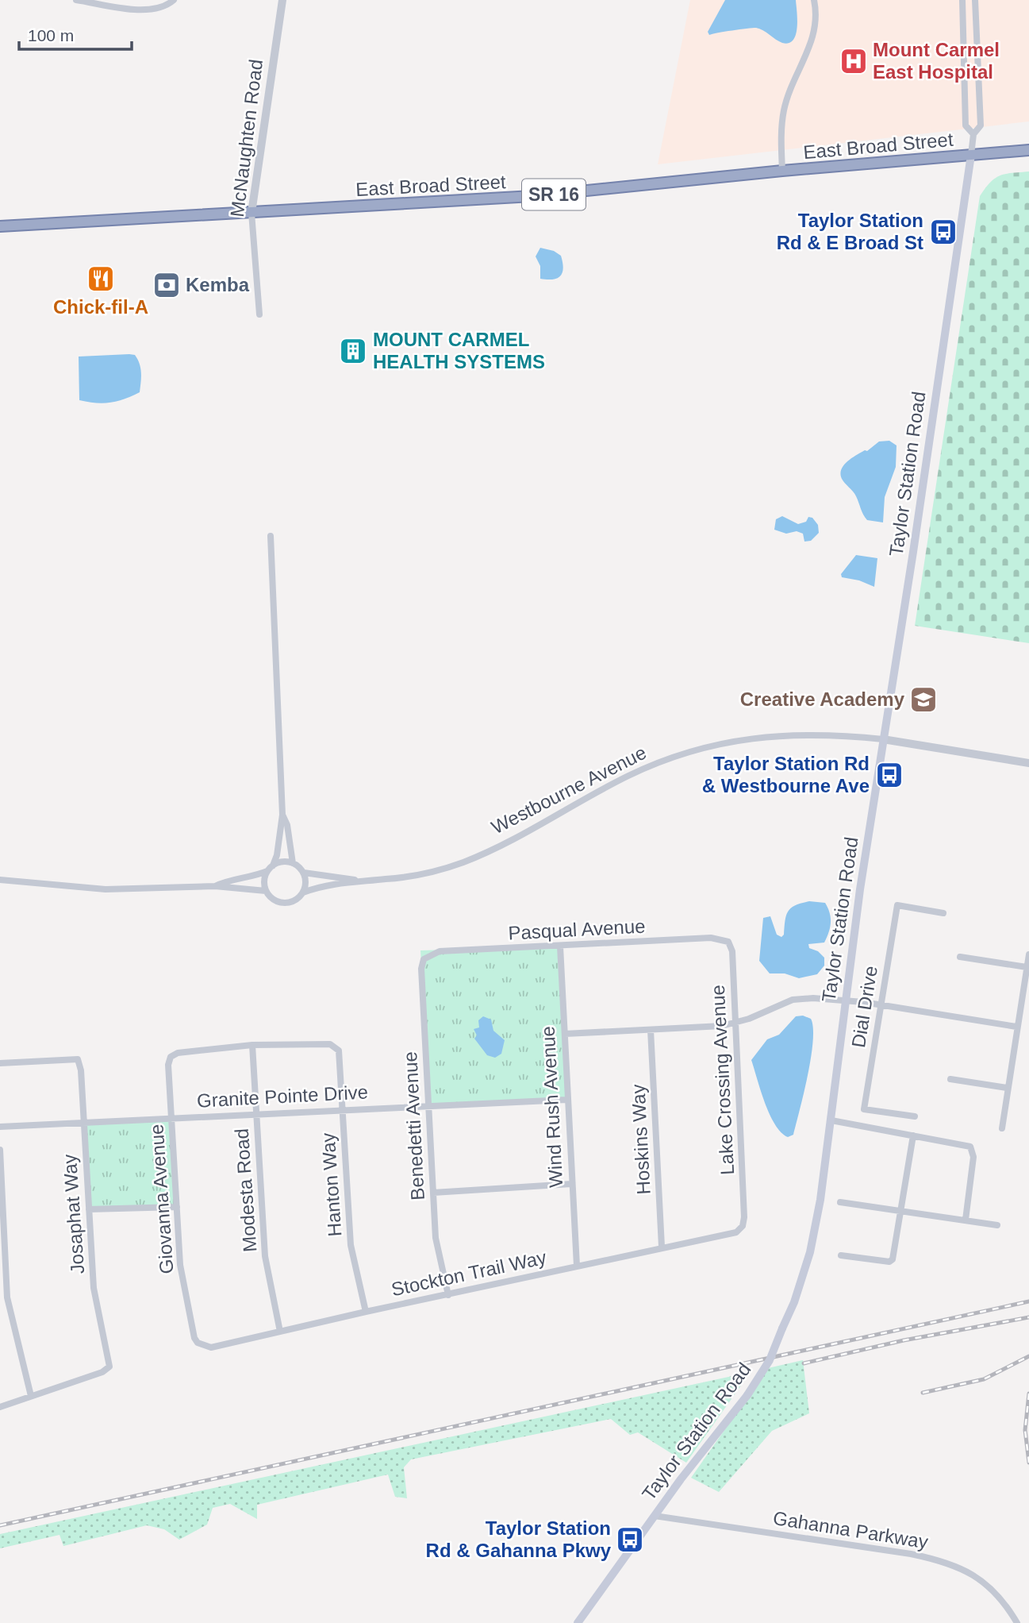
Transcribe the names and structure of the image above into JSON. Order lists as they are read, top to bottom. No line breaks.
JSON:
{"streets":{"highway":["East Broad Street","SR 16"],"main road":["Taylor Station Road"],"street":["McNaughten Road","Westbourne Avenue","Pasqual Avenue","Dial Drive","Lake Crossing Avenue","Granite Pointe Drive","Wind Rush Avenue","Benedetti Avenue","Hoskins Way","Hanton Way","Modesta Road","Giovanna Avenue","Josaphat Way","Stockton Trail Way","Gahanna Parkway"]},"crossings":[["McNaughten Road","East Broad Street"],["East Broad Street","Taylor Station Road"],["Taylor Station Road","Westbourne Avenue"],["Taylor Station Road","Gahanna Parkway"],["Pasqual Avenue","Lake Crossing Avenue"],["Pasqual Avenue","Wind Rush Avenue"],["Pasqual Avenue","Benedetti Avenue"],["Lake Crossing Avenue","Stockton Trail Way"],["Granite Pointe Drive","Wind Rush Avenue"],["Granite Pointe Drive","Benedetti Avenue"],["Granite Pointe Drive","Hanton Way"],["Granite Pointe Drive","Modesta Road"],["Granite Pointe Drive","Giovanna Avenue"],["Granite Pointe Drive","Josaphat Way"],["Wind Rush Avenue","Stockton Trail Way"],["Benedetti Avenue","Stockton Trail Way"],["Hoskins Way","Stockton Trail Way"],["Hanton Way","Modesta Road"],["Hanton Way","Giovanna Avenue"],["Hanton Way","Stockton Trail Way"],["Modesta Road","Giovanna Avenue"],["Modesta Road","Stockton Trail Way"],["Giovanna Avenue","Stockton Trail Way"]],"places":{"hospital":["Mount Carmel East Hospital"],"bus stop":["Taylor Station Rd & E Broad St","Taylor Station Rd & Westbourne Ave","Taylor Station Rd & Gahanna Pkwy"],"restaurant":["Chick-fil-A"],"bank":["Kemba"],"building":["MOUNT CARMEL HEALTH SYSTEMS"],"school or university":["Creative Academy"]},"scale_bar":"100 m"}
